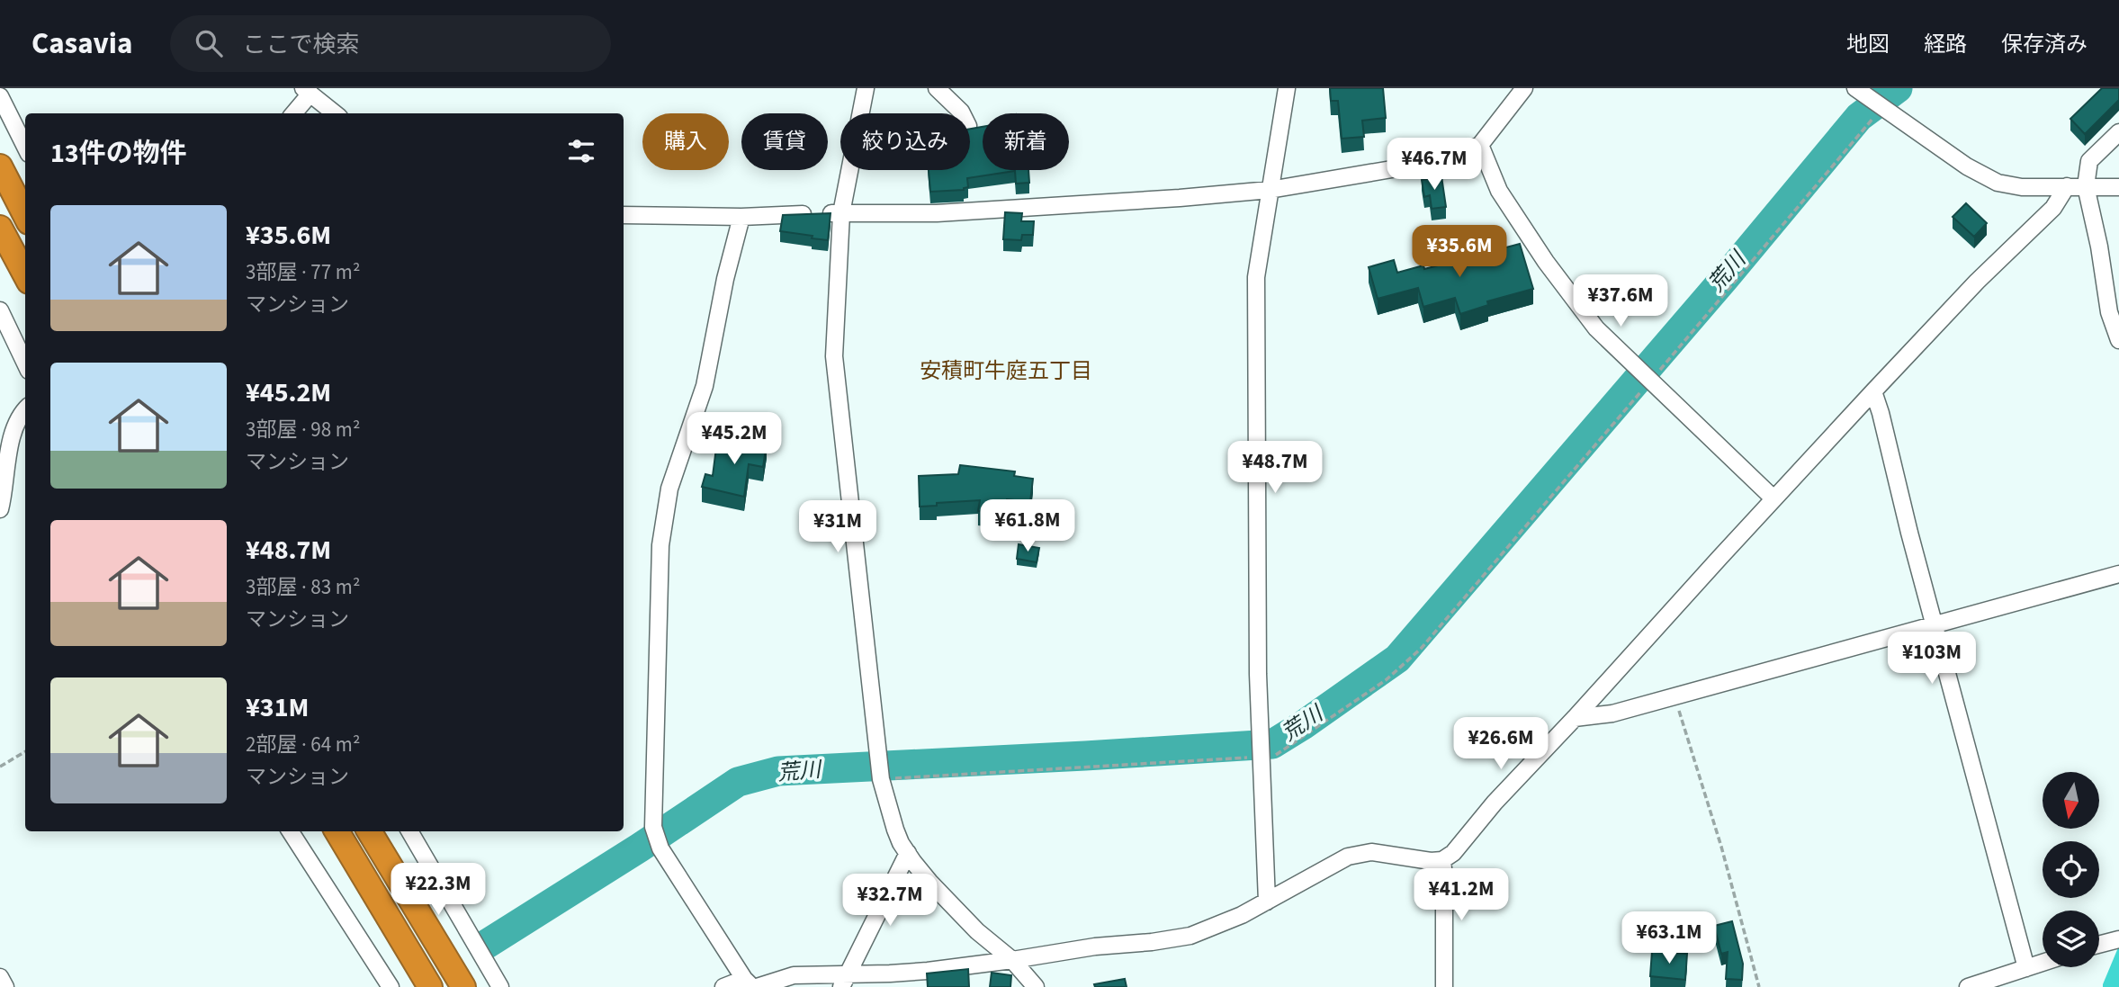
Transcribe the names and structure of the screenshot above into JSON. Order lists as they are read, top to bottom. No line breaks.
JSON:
{"districts":["安積町牛庭五丁目"],"water":["荒川"],"north":"bottom","page":{"header":"Casavia","search":"ここで検索","nav":["地図","経路","保存済み"],"chip":["購入","賃貸","絞り込み","新着"],"heading":"13件の物件","price":["¥46.7M","¥35.6M","¥37.6M","¥45.2M","¥48.7M","¥61.8M","¥31M","¥103M","¥26.6M","¥22.3M","¥41.2M","¥32.7M","¥63.1M"],"list":[{"name":"¥35.6M","note":"3部屋 · 77 m² · マンション"},{"name":"¥45.2M","note":"3部屋 · 98 m² · マンション"},{"name":"¥48.7M","note":"3部屋 · 83 m² · マンション"},{"name":"¥31M","note":"2部屋 · 64 m² · マンション"}]}}
